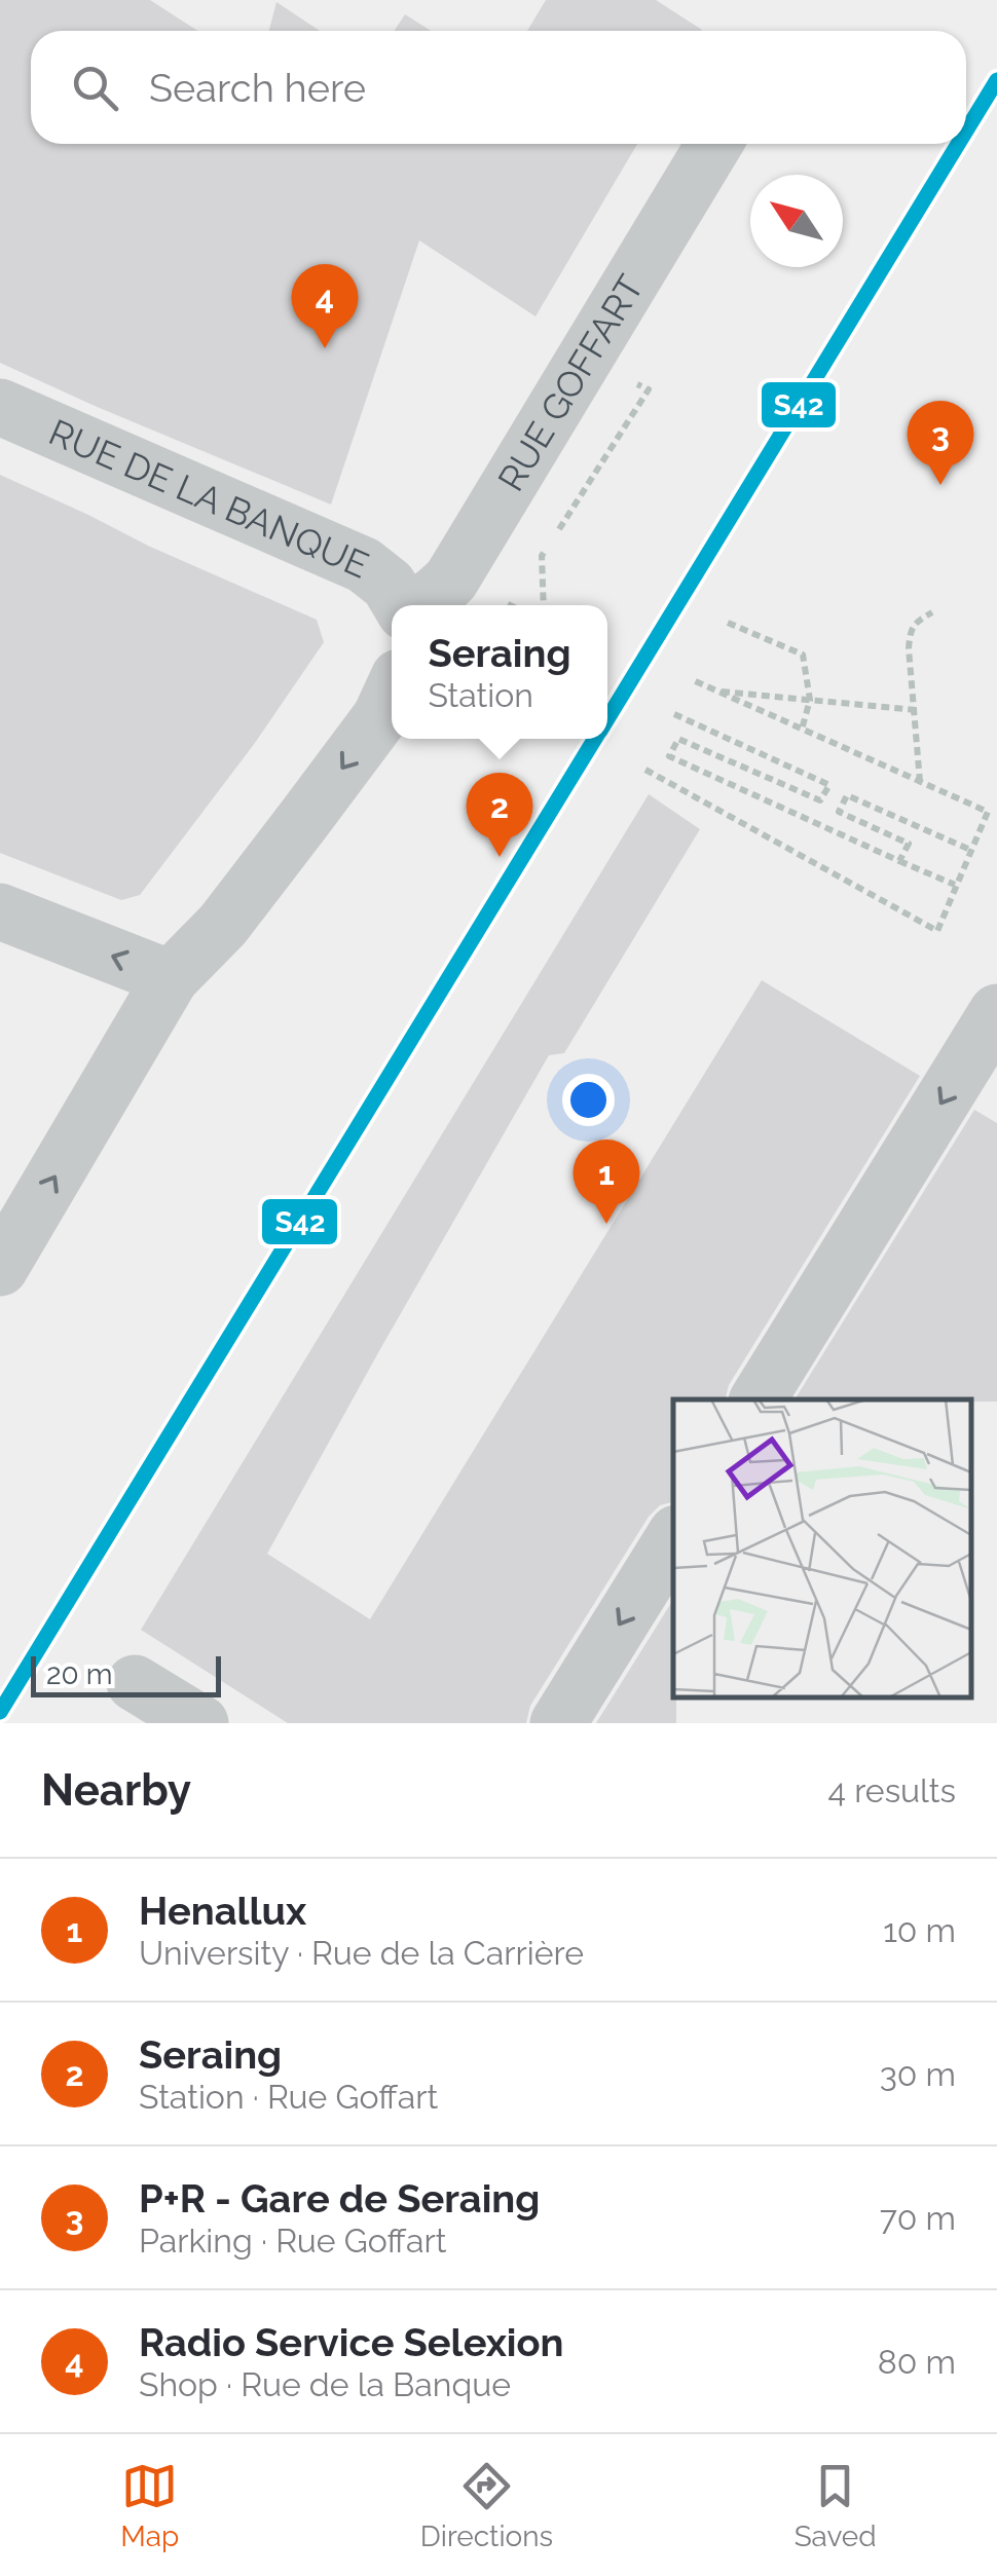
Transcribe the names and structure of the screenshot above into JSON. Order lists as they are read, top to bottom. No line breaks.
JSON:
{"streets":{"street":["RUE GOFFART","RUE DE LA BANQUE"]},"lines":["transit line S42"],"scale_bar":"20 m","north":"top left","page":{"search":"Search here","pins":["4","3","2","1"],"popup":["Seraing","Station"],"scale":"20 m","heading":["Nearby","4 results"],"list":[{"mark":"1","name":"Henallux","note":"University · Rue de la Carrière","value":"10 m"},{"mark":"2","name":"Seraing","note":"Station · Rue Goffart","value":"30 m"},{"mark":"3","name":"P+R - Gare de Seraing","note":"Parking · Rue Goffart","value":"70 m"},{"mark":"4","name":"Radio Service Selexion","note":"Shop · Rue de la Banque","value":"80 m"}],"nav":["Map","Directions","Saved"]}}
